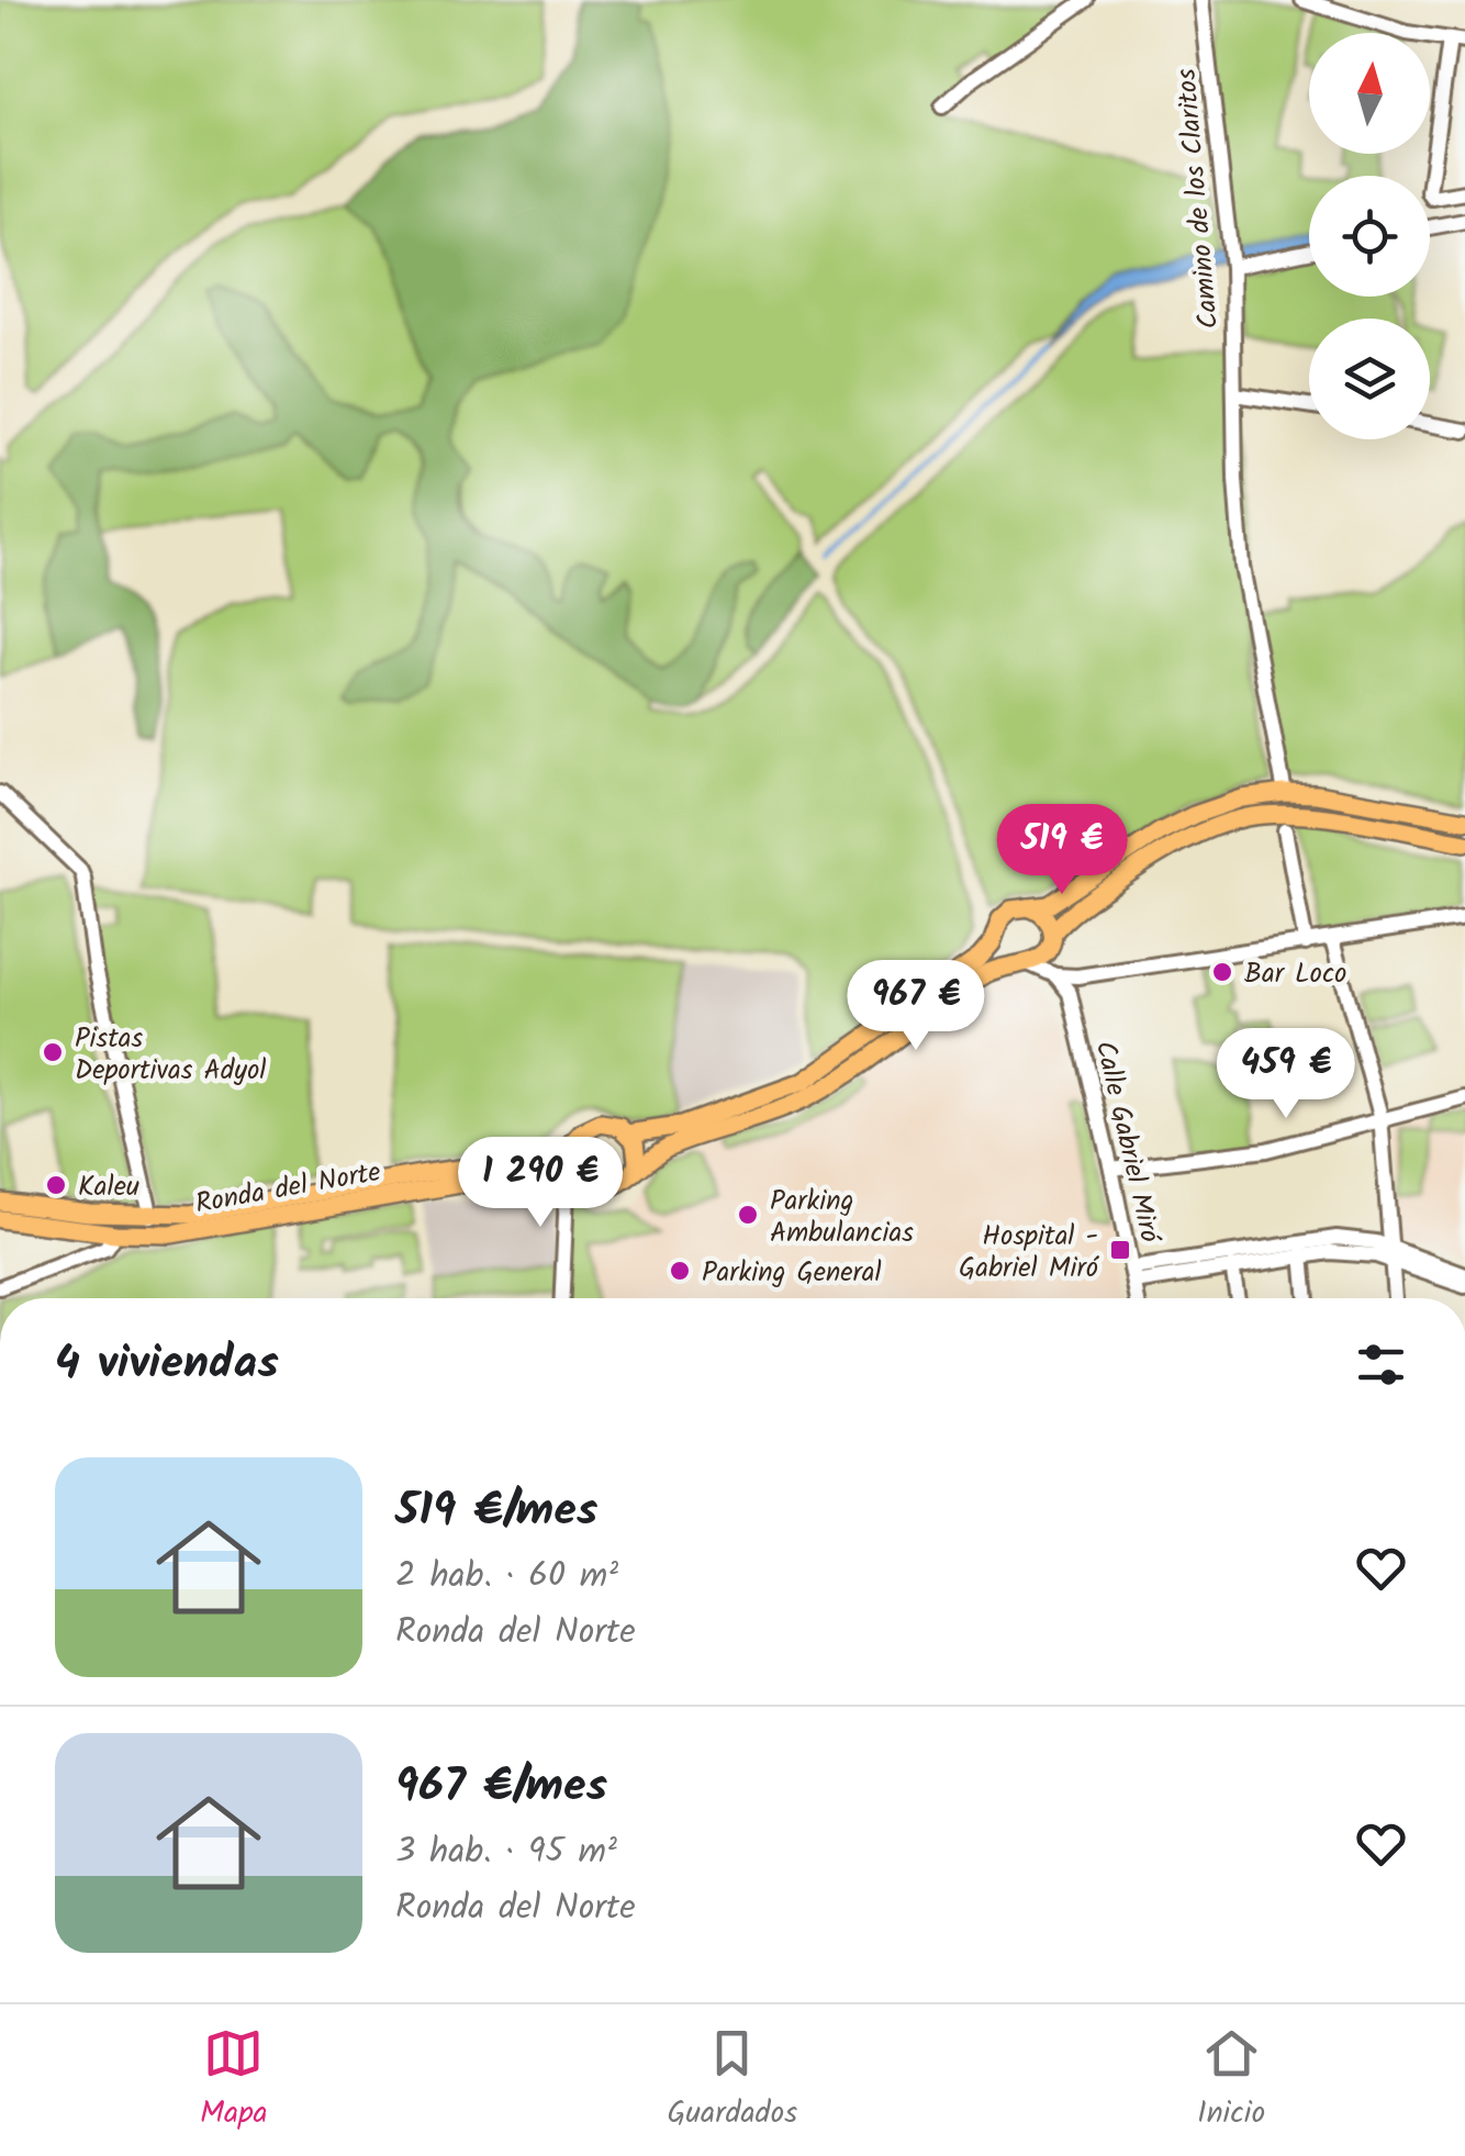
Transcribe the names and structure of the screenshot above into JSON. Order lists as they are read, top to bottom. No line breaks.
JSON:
{"streets":{"main road":["Ronda del Norte"],"street":["Camino de los Claritos","Calle Gabriel Miró"]},"places":{"other":["Bar Loco","Pistas Deportivas Adyol","Kaleu","Parking Ambulancias","Parking General"],"transit":["Hospital - Gabriel Miró"]},"north":"top","page":{"price":["519 €","967 €","459 €","1 290 €"],"heading":"4 viviendas","list":[{"name":"519 €/mes","note":"2 hab. · 60 m² · Ronda del Norte"},{"name":"967 €/mes","note":"3 hab. · 95 m² · Ronda del Norte"}],"tabs":["Mapa","Guardados","Inicio"]}}
